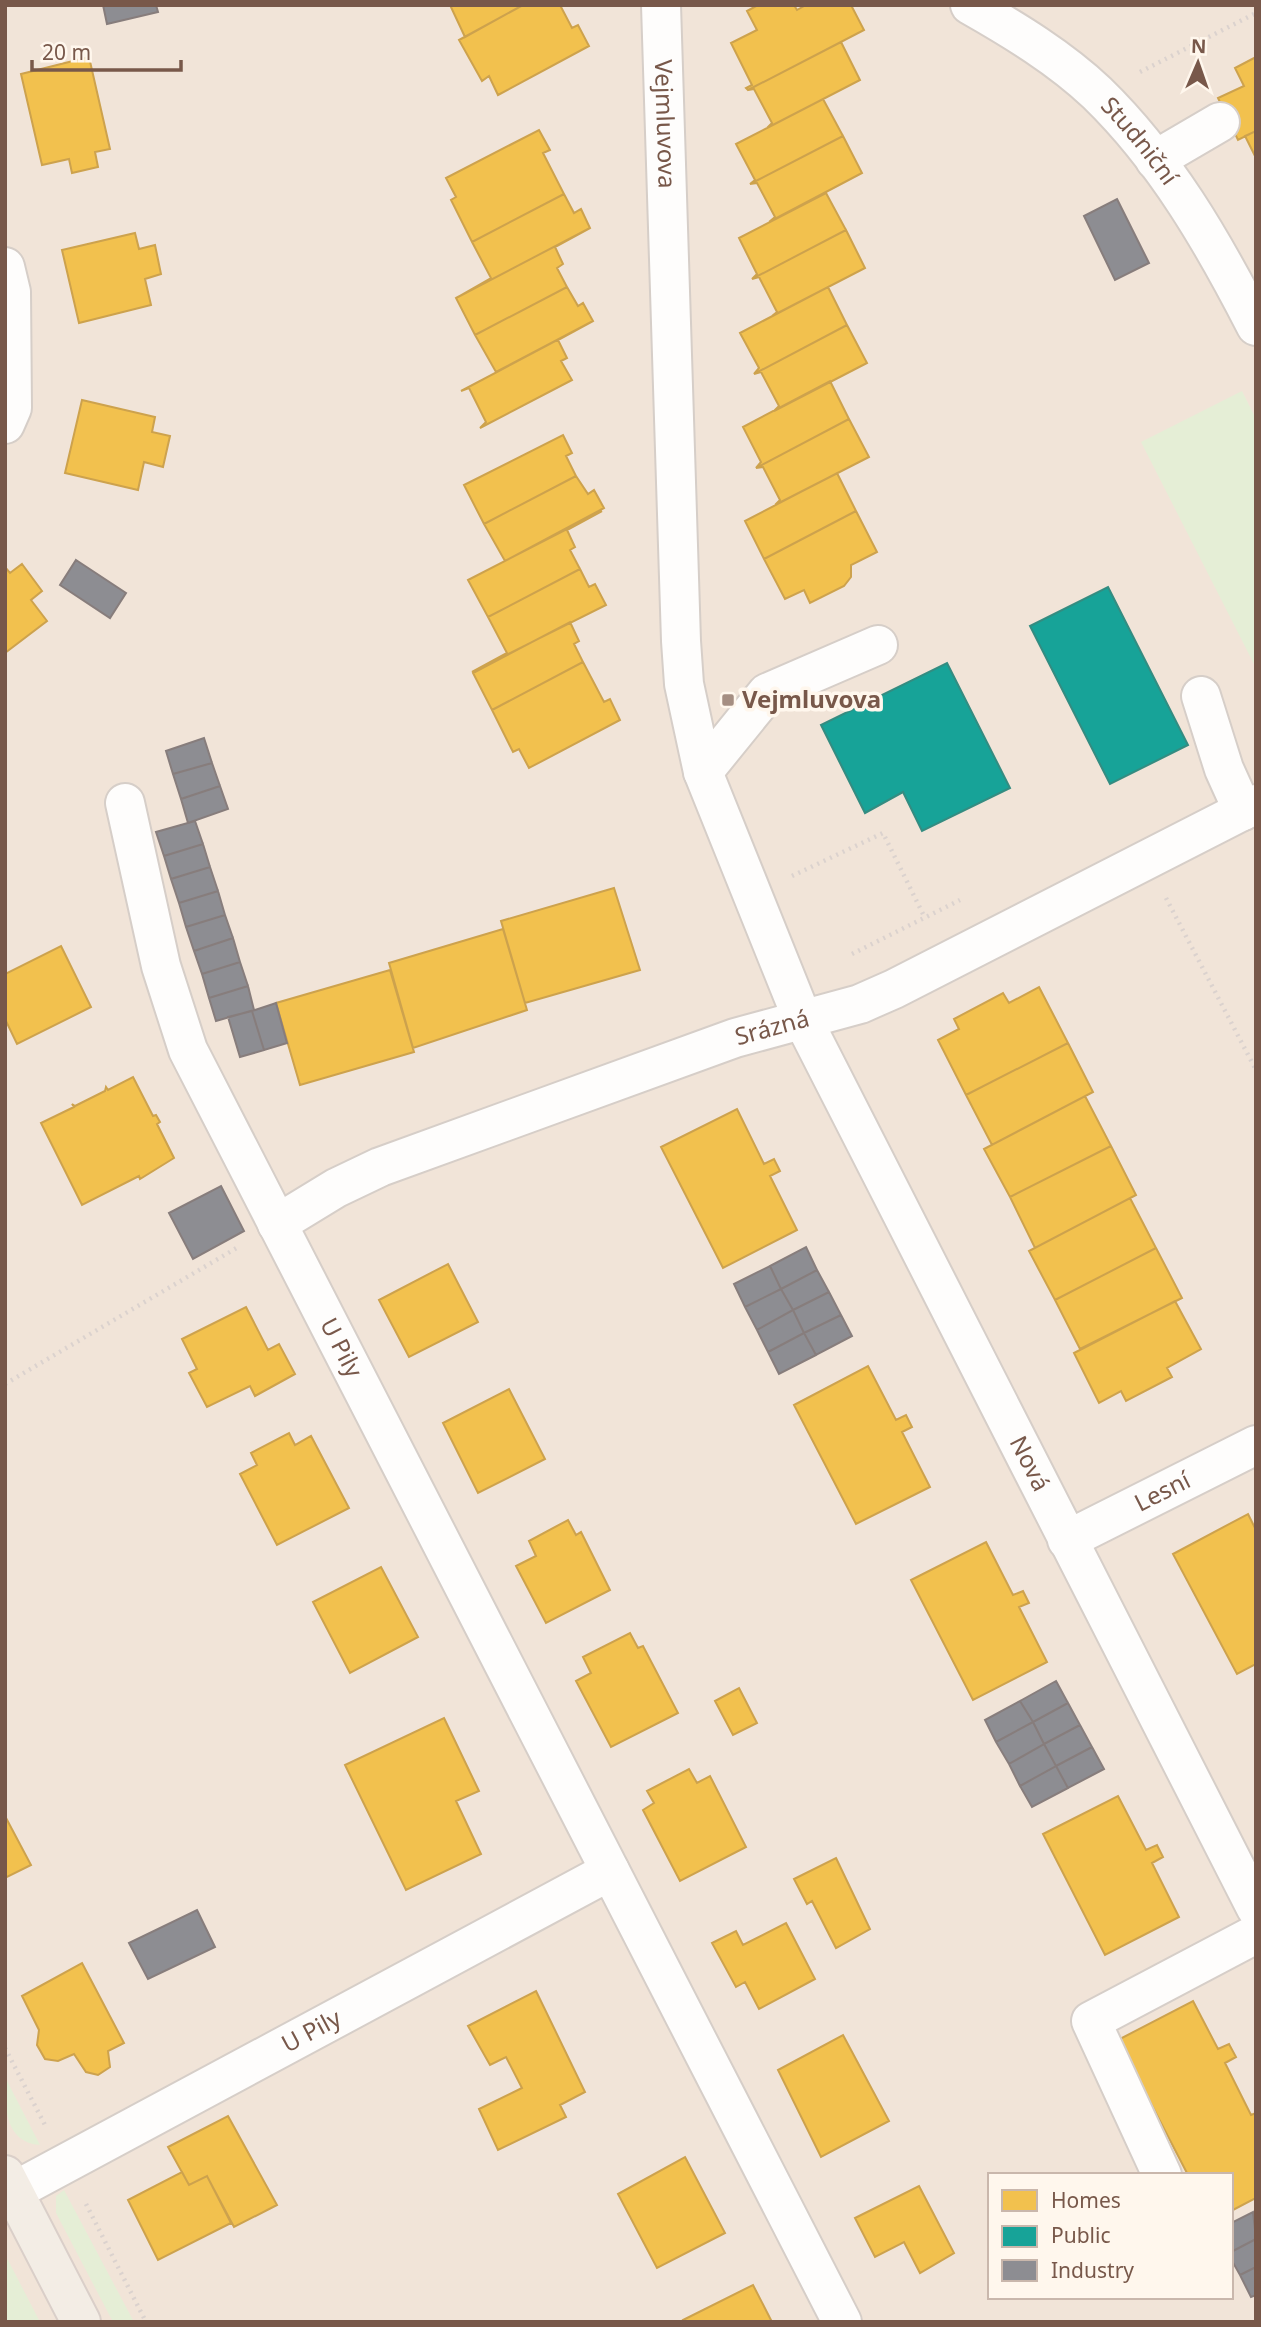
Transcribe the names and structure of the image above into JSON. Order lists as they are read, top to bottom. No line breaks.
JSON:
{"streets":{"street":["Vejmluvova","Studniční","Srázná","U Pily","Nová","Lesní"]},"crossings":[["Vejmluvova","Srázná"],["Vejmluvova","Nová"],["Srázná","U Pily"],["Srázná","Nová"],["Nová","Lesní"]],"places":{"transit":["Vejmluvova"]},"legend":["Homes","Public","Industry"],"scale_bar":"20 m","north":"top"}
